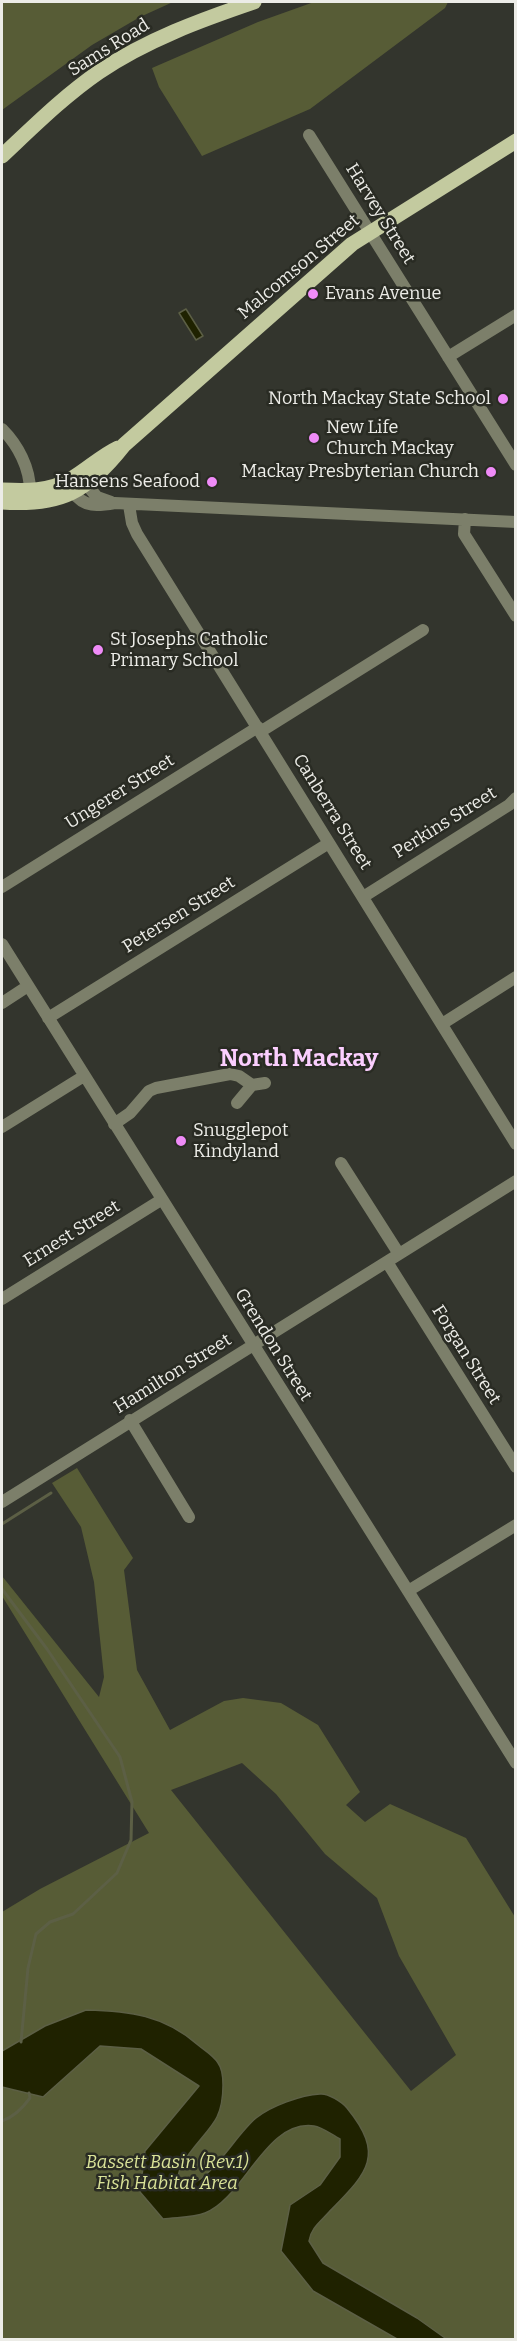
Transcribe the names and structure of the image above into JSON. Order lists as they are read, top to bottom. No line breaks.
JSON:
{"streets":{"main road":["Sams Road","Malcomson Street"],"street":["Harvey Street","Ungerer Street","Canberra Street","Perkins Street","Petersen Street","Ernest Street","Grendon Street","Forgan Street","Hamilton Street"]},"crossings":[["Harvey Street","Malcomson Street"],["Ungerer Street","Canberra Street"],["Canberra Street","Perkins Street"],["Canberra Street","Petersen Street"],["Petersen Street","Grendon Street"],["Ernest Street","Grendon Street"],["Grendon Street","Hamilton Street"],["Forgan Street","Hamilton Street"]],"districts":["North Mackay"],"parks":["Bassett Basin (Rev.1) Fish Habitat Area"],"places":["Evans Avenue","North Mackay State School","New Life Church Mackay","Mackay Presbyterian Church","Hansens Seafood","St Josephs Catholic Primary School","Snugglepot Kindyland"]}
